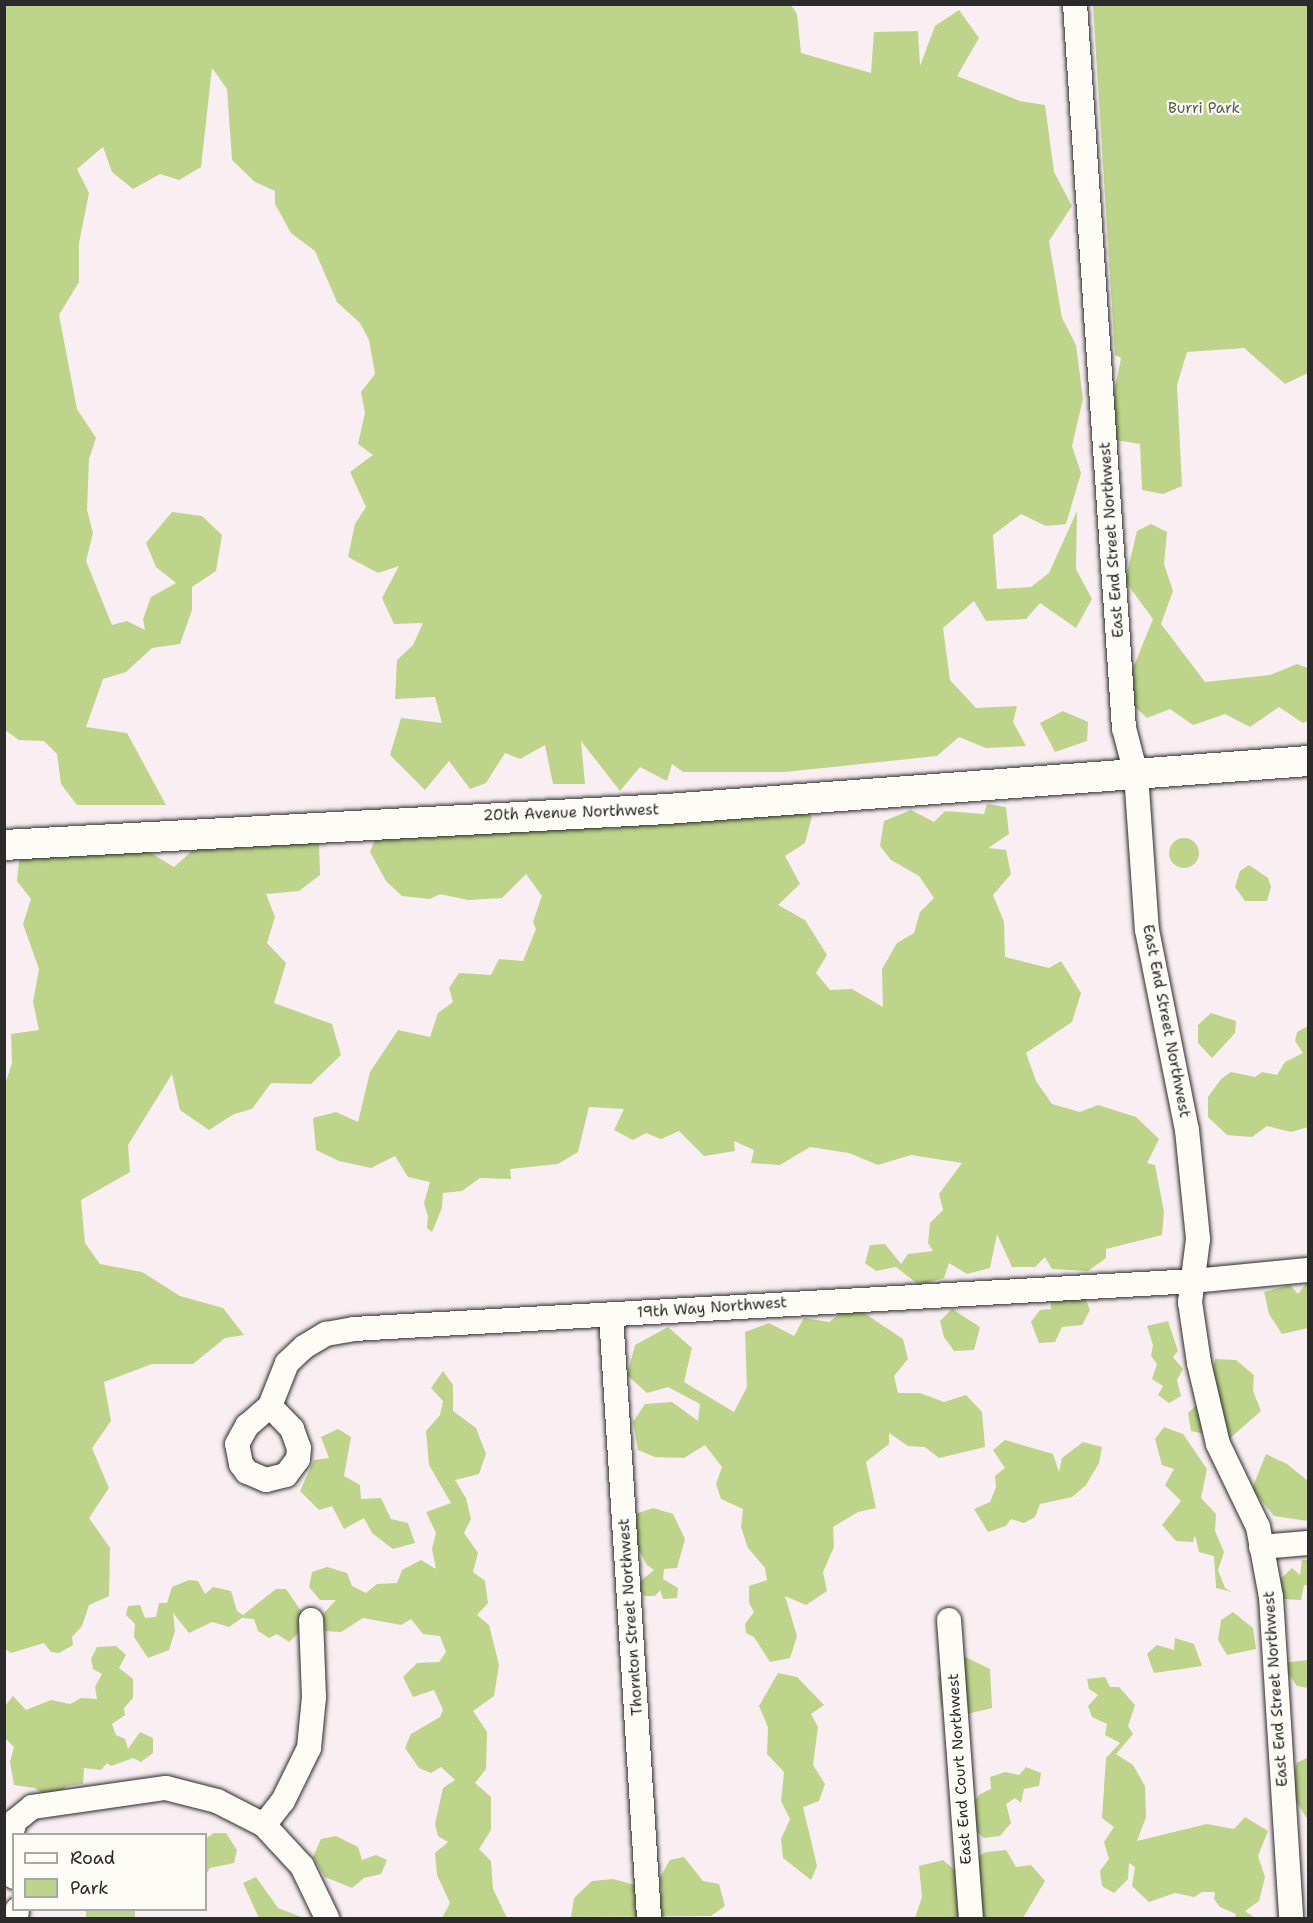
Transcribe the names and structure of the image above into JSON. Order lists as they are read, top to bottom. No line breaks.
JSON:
{"streets":{"street":["East End Street Northwest","20th Avenue Northwest","19th Way Northwest","Thornton Street Northwest","East End Court Northwest"]},"crossings":[["East End Street Northwest","20th Avenue Northwest"],["East End Street Northwest","19th Way Northwest"],["19th Way Northwest","Thornton Street Northwest"]],"parks":["Burri Park"],"legend":["Road","Park"]}
